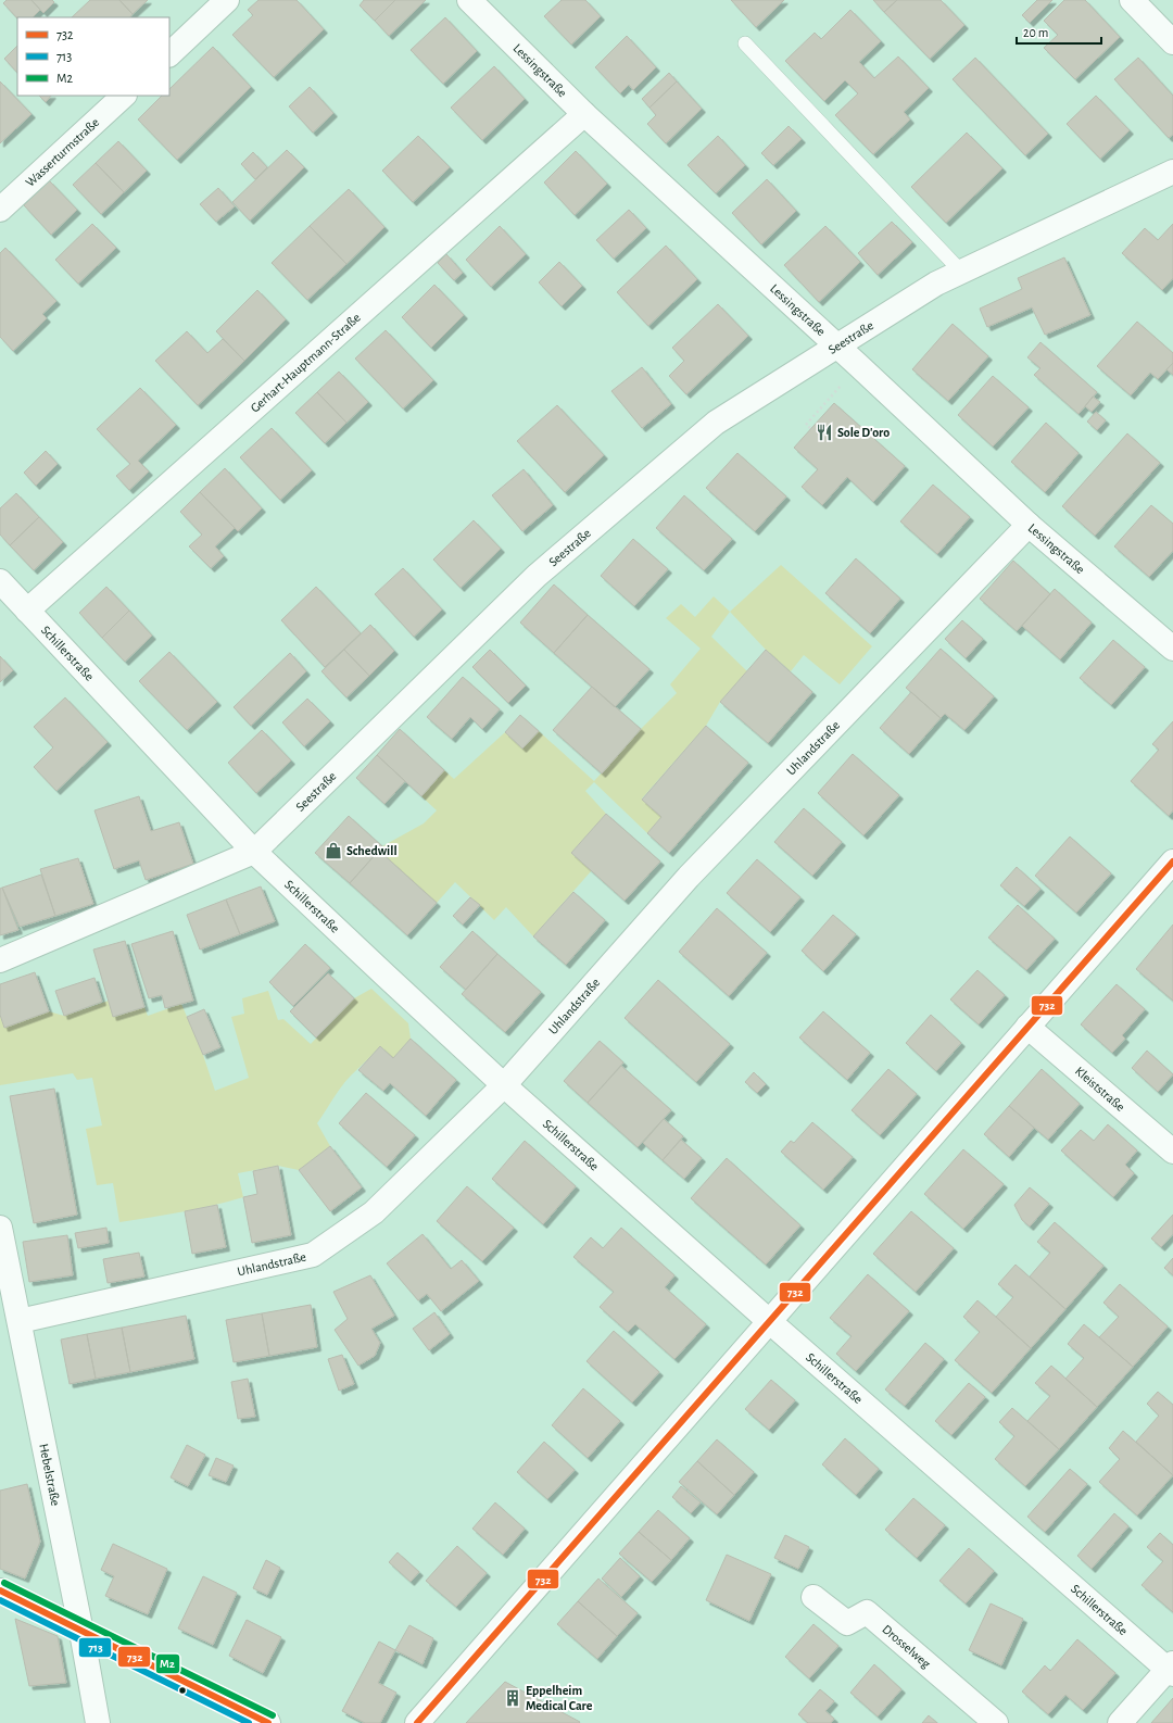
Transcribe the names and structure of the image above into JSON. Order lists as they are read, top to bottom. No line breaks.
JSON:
{"streets":{"street":["Lessingstraße","Wasserturmstraße","Seestraße","Gerhart-Hauptmann-Straße","Schillerstraße","Uhlandstraße","Kleiststraße","Hebelstraße","Drosselweg"]},"crossings":[["Lessingstraße","Seestraße"],["Lessingstraße","Gerhart-Hauptmann-Straße"],["Lessingstraße","Uhlandstraße"],["Seestraße","Schillerstraße"],["Gerhart-Hauptmann-Straße","Schillerstraße"],["Schillerstraße","Uhlandstraße"],["Uhlandstraße","Hebelstraße"]],"places":{"restaurant":["Sole D'oro"],"shop":["Schedwill"],"building":["Eppelheim Medical Care"]},"lines":["transit line 732","transit line M2","transit line 713"],"legend":["732","713","M2"],"scale_bar":"20 m"}
